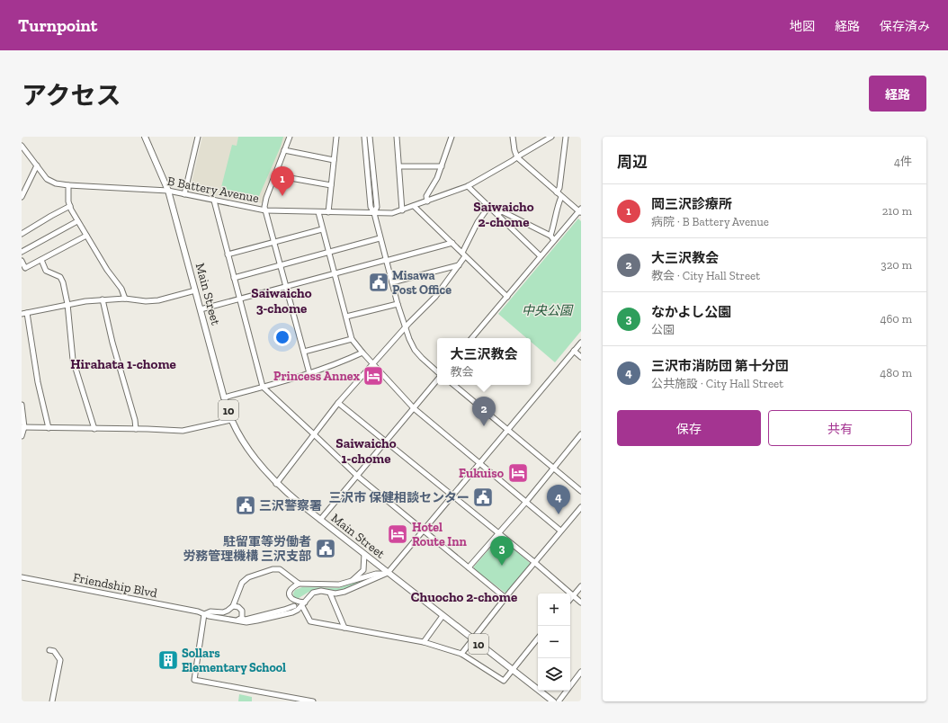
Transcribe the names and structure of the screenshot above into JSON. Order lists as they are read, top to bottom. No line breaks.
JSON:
{"streets":{"main road":["Main Street","10"],"street":["B Battery Avenue","Friendship Blvd"]},"crossings":[["B Battery Avenue","Main Street"]],"districts":["Saiwaicho 2-chome","Saiwaicho 3-chome","Hirahata 1-chome","Saiwaicho 1-chome","Chuocho 2-chome"],"parks":["中央公園"],"places":{"public building":["Misawa Post Office","三沢市 保健相談センター","三沢警察署","駐留軍等労働者 労務管理機構 三沢支部"],"hotel":["Princess Annex","Fukuiso","Hotel Route Inn"],"building":["Sollars Elementary School"]},"page":{"header":"Turnpoint","nav":["地図","経路","保存済み"],"title":"アクセス","buttons":["経路",["保存","共有"]],"heading":["周辺","4件"],"pins":["1","2","4","3"],"list":[{"mark":"1","name":"岡三沢診療所","note":"病院 · B Battery Avenue","value":"210 m"},{"mark":"2","name":"大三沢教会","note":"教会 · City Hall Street","value":"320 m"},{"mark":"3","name":"なかよし公園","note":"公園","value":"460 m"},{"mark":"4","name":"三沢市消防団 第十分団","note":"公共施設 · City Hall Street","value":"480 m"}],"popup":["大三沢教会","教会"],"map_buttons":["+","−"]}}
